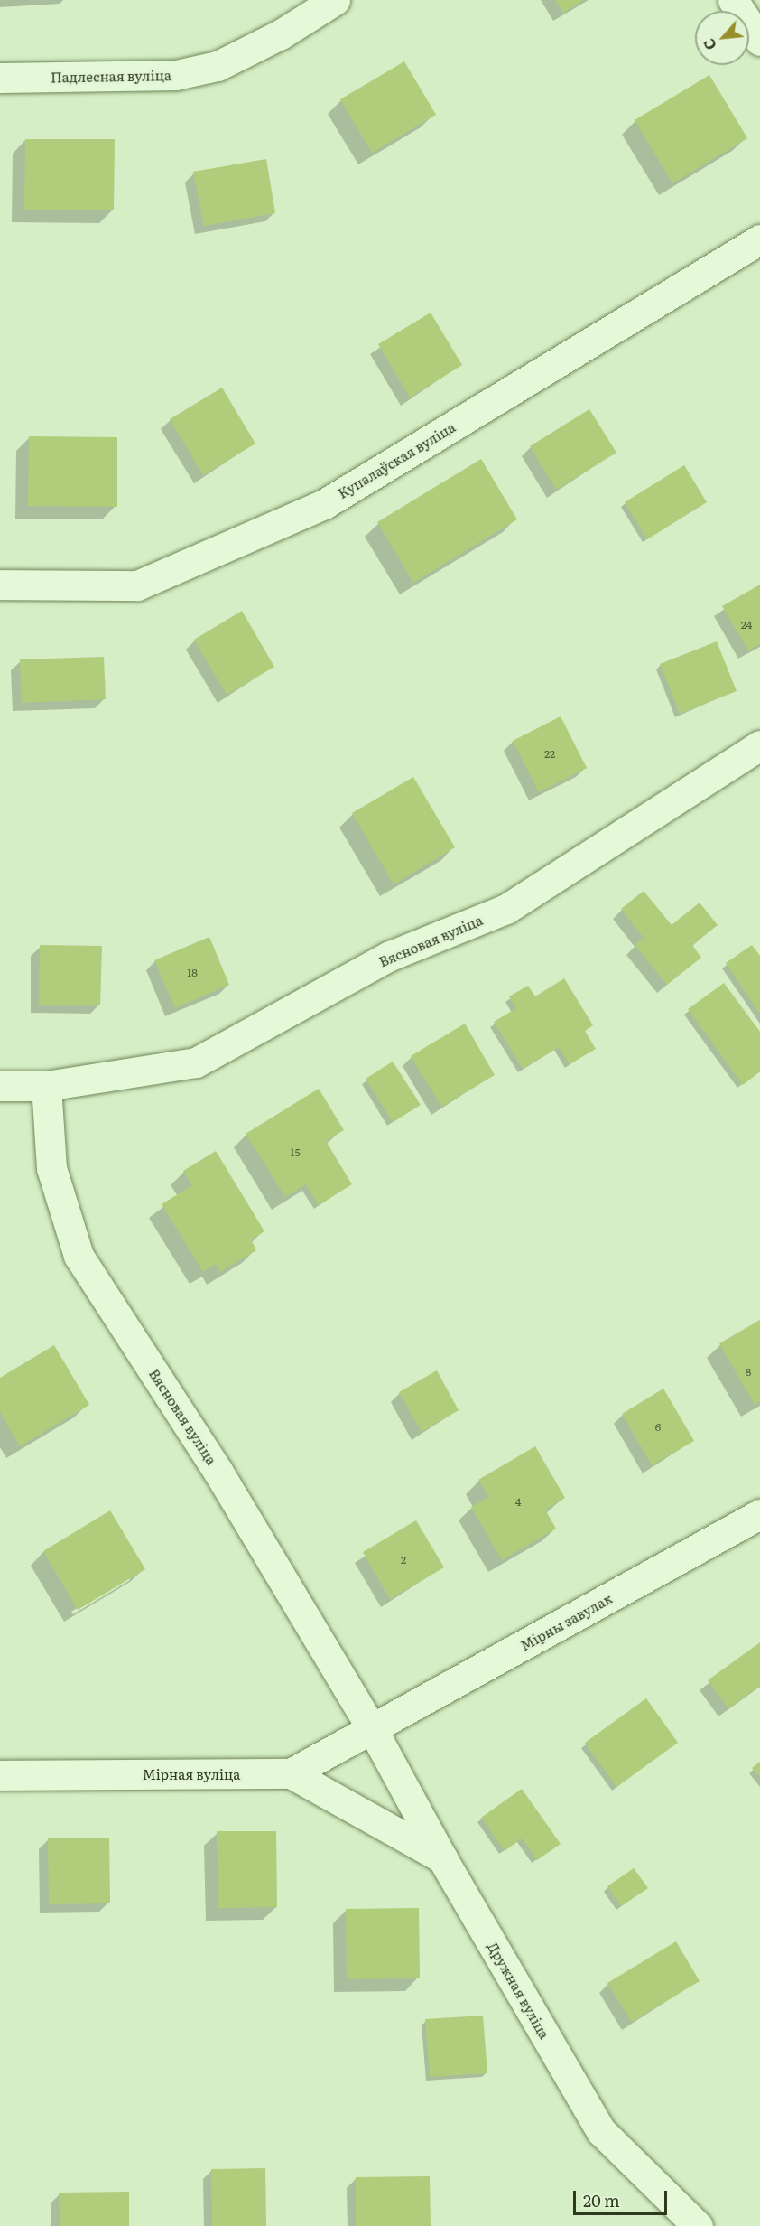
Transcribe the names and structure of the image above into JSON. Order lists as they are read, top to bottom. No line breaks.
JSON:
{"streets":{"street":["Падлесная вуліца","Купалаўская вуліца","Вясновая вуліца","Мірны завулак","Мірная вуліца","Дружная вуліца"]},"crossings":[["Вясновая вуліца","Мірны завулак"],["Вясновая вуліца","Мірная вуліца"],["Вясновая вуліца","Дружная вуліца"],["Мірны завулак","Мірная вуліца"],["Мірны завулак","Дружная вуліца"],["Мірная вуліца","Дружная вуліца"]],"house_numbers":["24","22","18","15","8","6","4","2"],"scale_bar":"20 m","north":"bottom left"}
